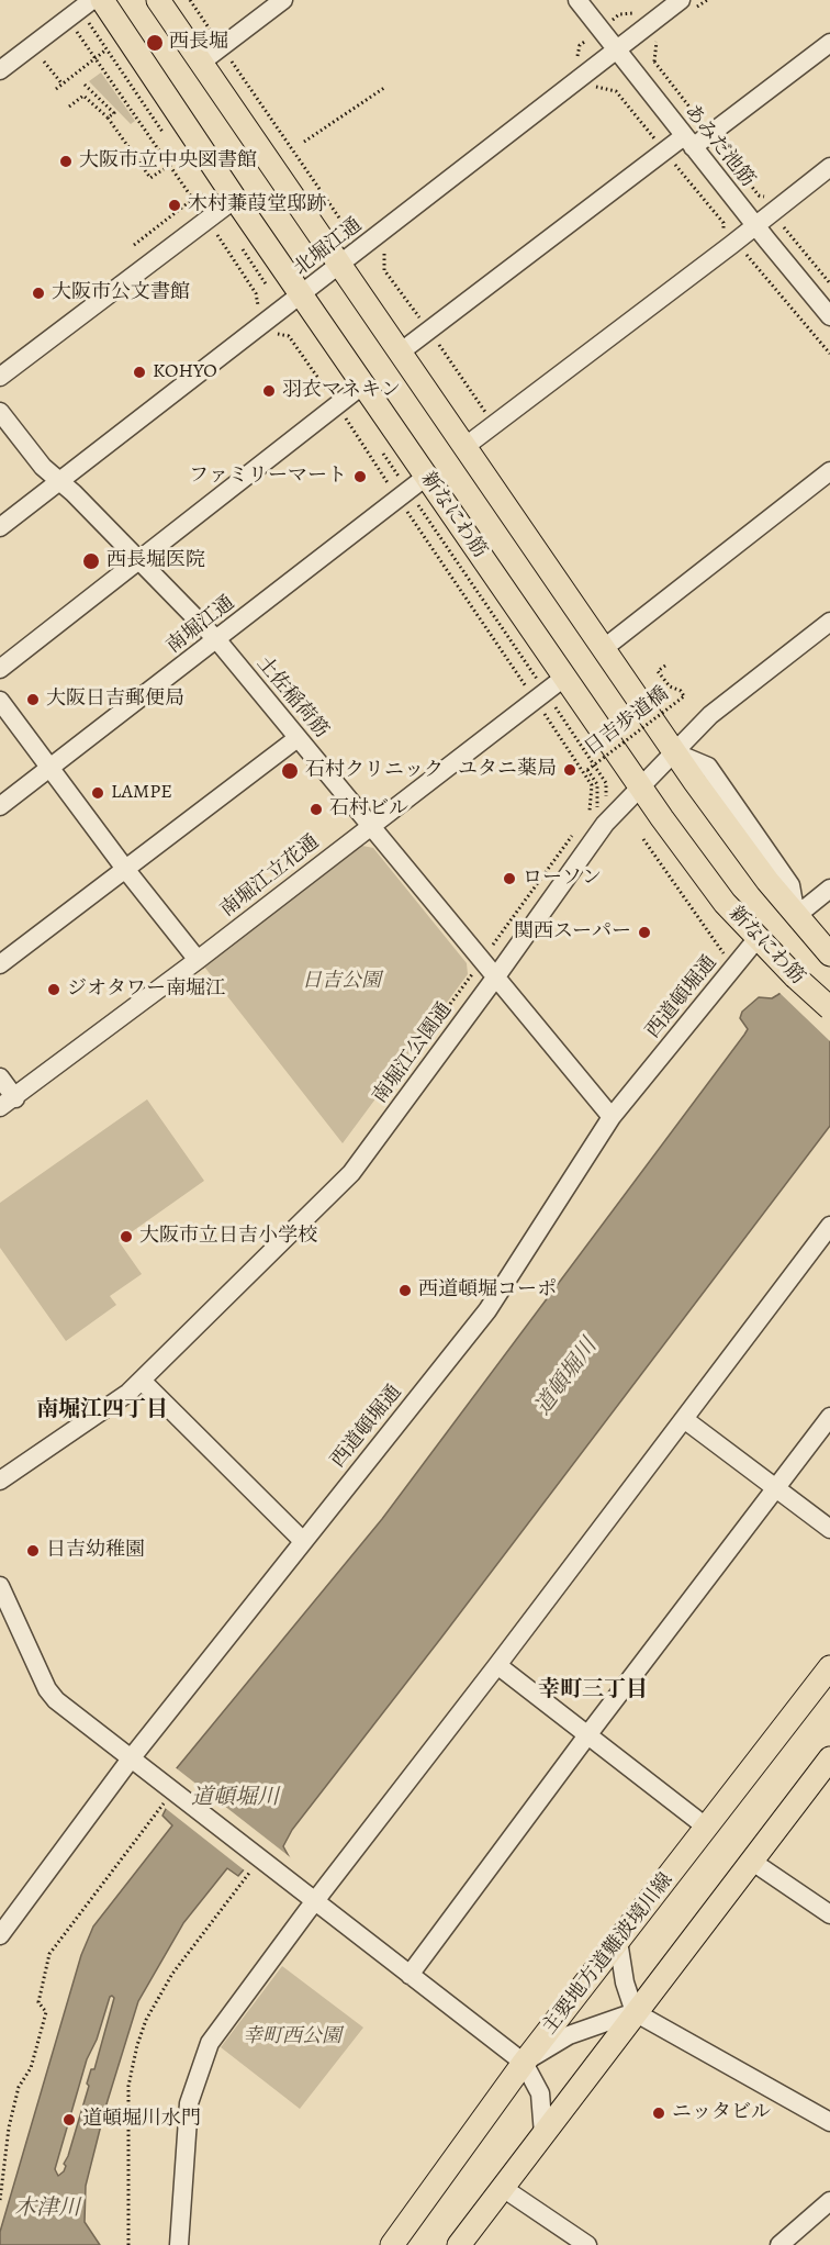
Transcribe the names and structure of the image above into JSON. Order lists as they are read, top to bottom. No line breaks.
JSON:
{"streets":{"main road":["新なにわ筋","主要地方道難波境川線"],"street":["あみだ池筋","北堀江通","南堀江通","土佐稲荷筋","南堀江立花通","西道頓堀通","南堀江公園通"],"path":["日吉歩道橋"]},"crossings":[["あみだ池筋","北堀江通"],["北堀江通","新なにわ筋"],["北堀江通","土佐稲荷筋"],["新なにわ筋","南堀江通"],["新なにわ筋","南堀江立花通"],["新なにわ筋","西道頓堀通"],["新なにわ筋","南堀江公園通"],["南堀江通","土佐稲荷筋"],["土佐稲荷筋","南堀江立花通"],["土佐稲荷筋","西道頓堀通"],["土佐稲荷筋","南堀江公園通"]],"districts":["南堀江四丁目","幸町三丁目"],"water":["道頓堀川","木津川"],"parks":["日吉公園","幸町西公園"],"places":["西長堀","大阪市立中央図書館","木村蒹葭堂邸跡","大阪市公文書館","KOHYO","羽衣マネキン","ファミリーマート","西長堀医院","大阪日吉郵便局","ユタニ薬局","石村クリニック","LAMPE","石村ビル","ローソン","関西スーパー","ジオタワー南堀江","大阪市立日吉小学校","西道頓堀コーポ","日吉幼稚園","ニッタビル","道頓堀川水門"]}
